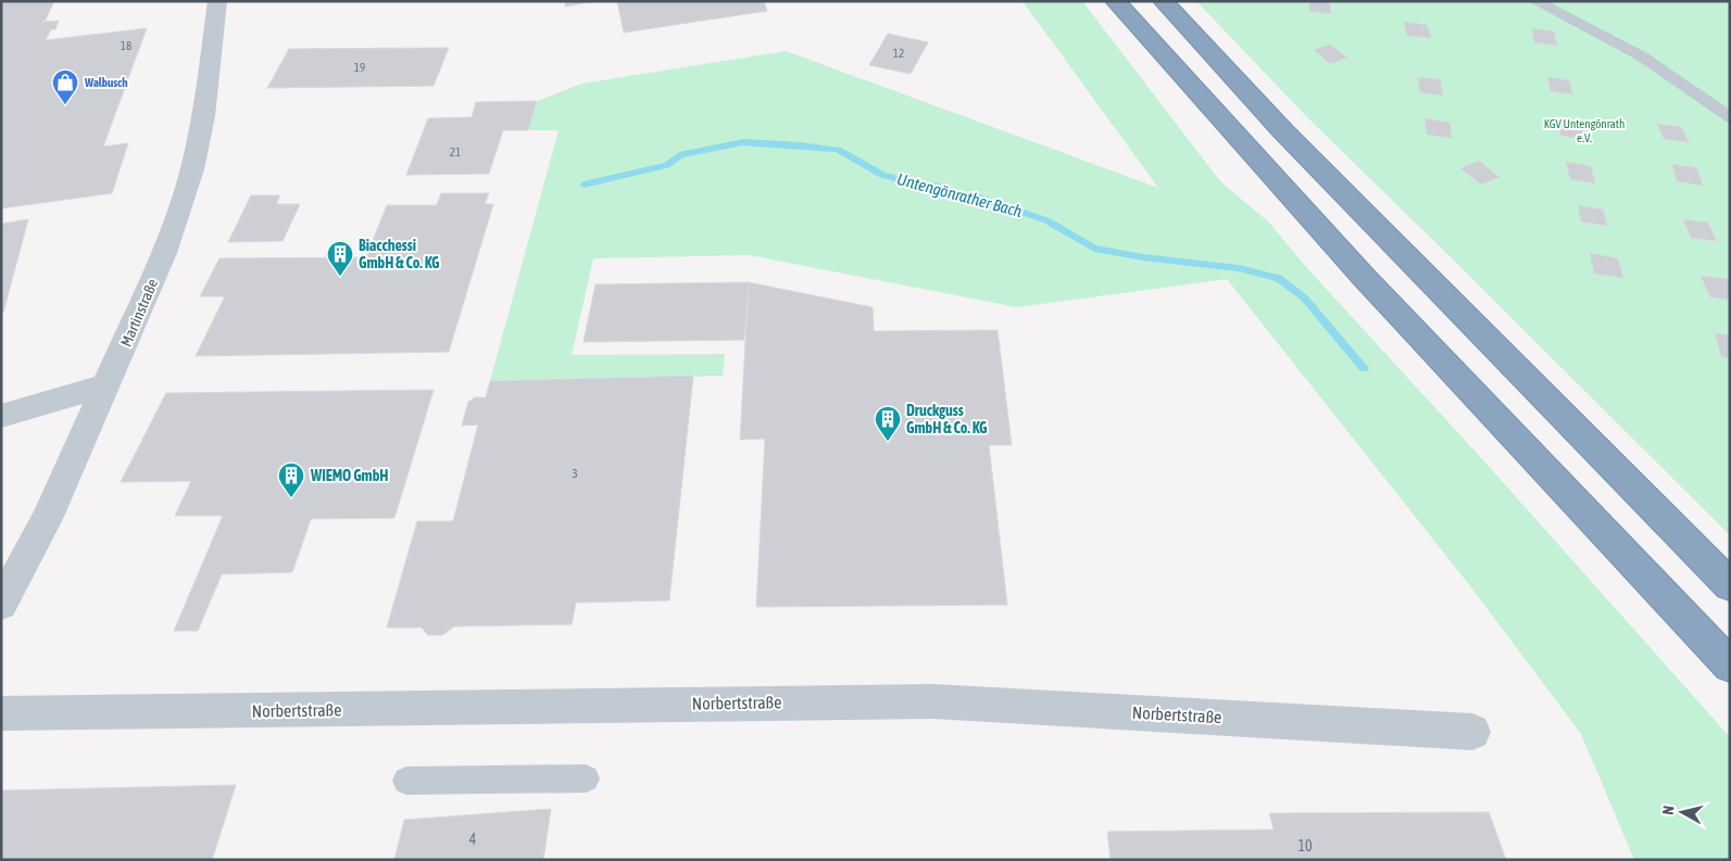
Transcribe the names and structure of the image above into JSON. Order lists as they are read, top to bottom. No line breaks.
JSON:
{"streets":{"street":["Martinstraße","Norbertstraße"]},"water":["Untengönrather Bach"],"parks":["KGV Untengönrath e.V."],"places":{"shop":["Walbusch"],"building":["Biacchessi GmbH & Co. KG","Druckguss GmbH & Co. KG","WIEMO GmbH"]},"house_numbers":["18","12","19","21","3","4","10"],"north":"left"}
